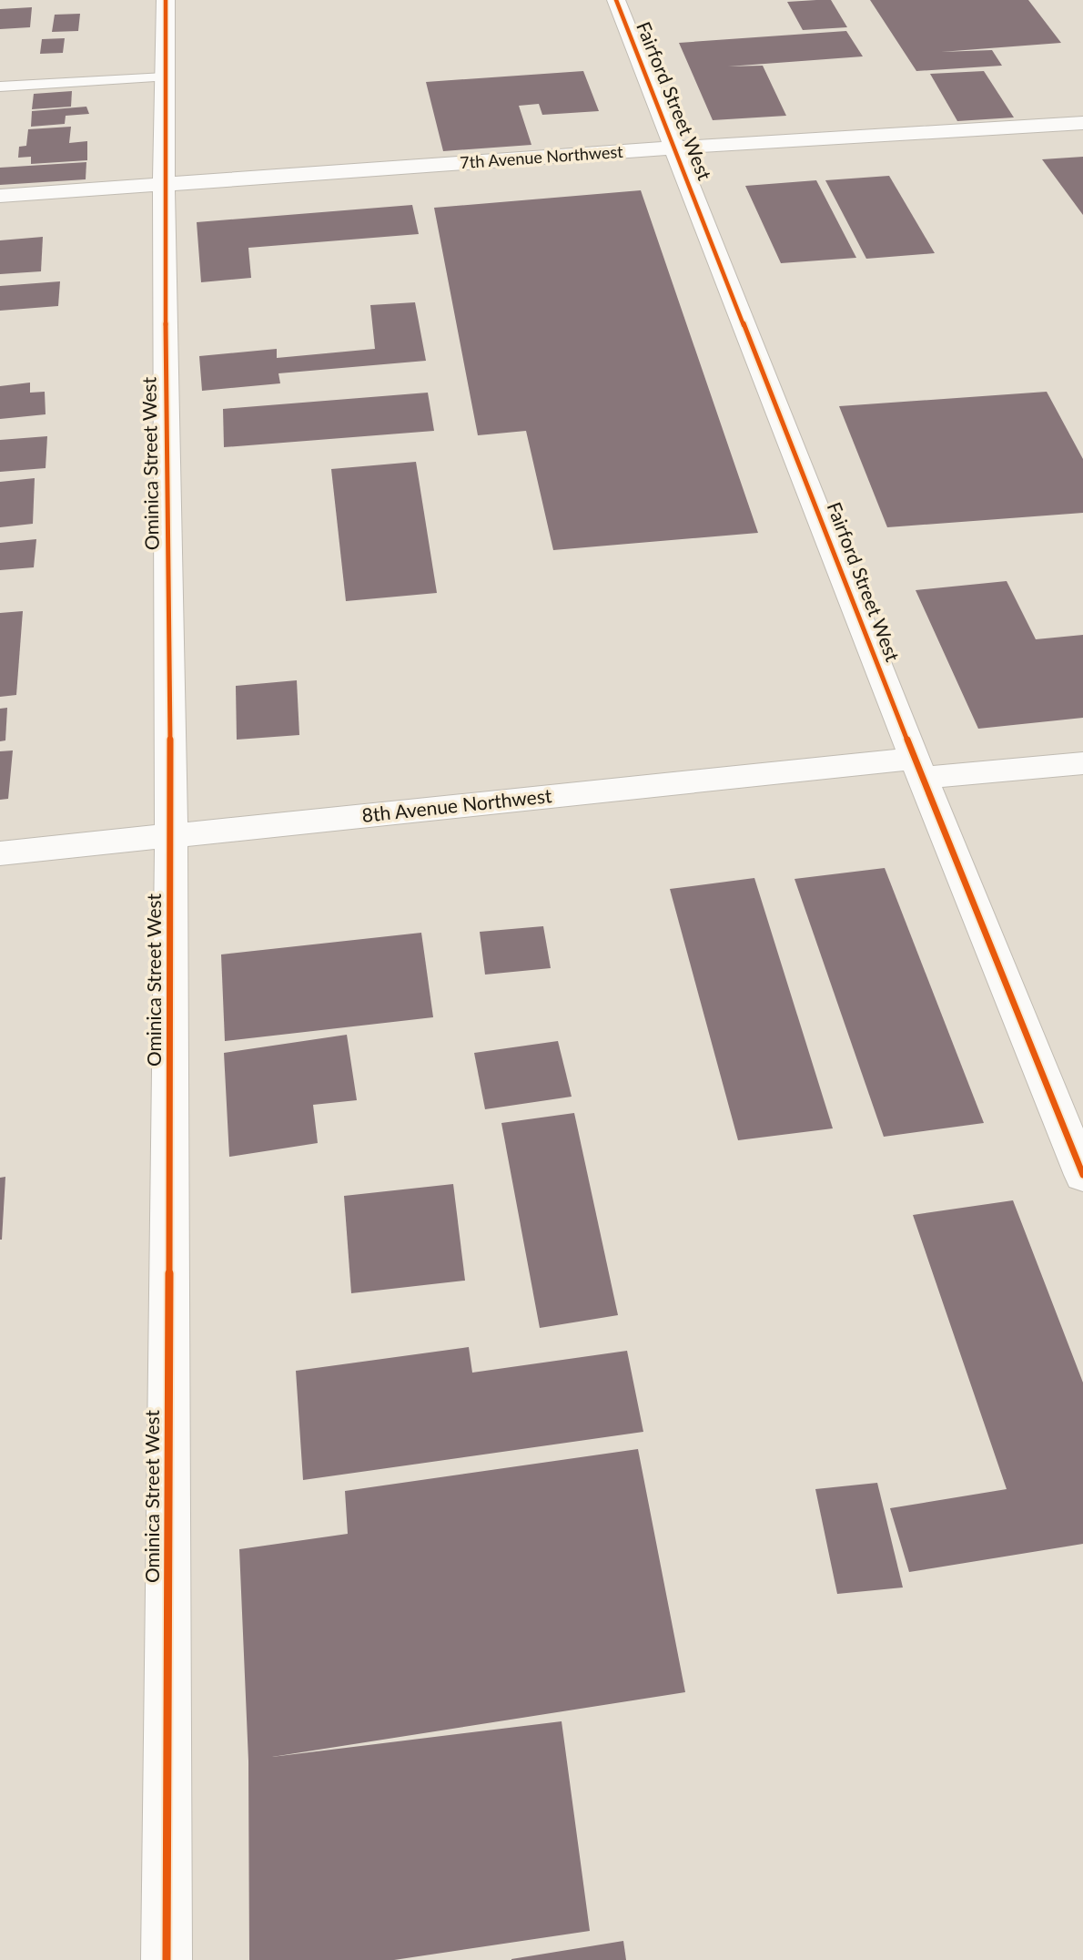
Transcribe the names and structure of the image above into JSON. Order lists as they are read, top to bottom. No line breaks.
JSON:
{"streets":{"street":["Fairford Street West","7th Avenue Northwest","Ominica Street West","8th Avenue Northwest"]},"crossings":[["Fairford Street West","7th Avenue Northwest"],["Fairford Street West","8th Avenue Northwest"],["7th Avenue Northwest","Ominica Street West"],["Ominica Street West","8th Avenue Northwest"]]}
